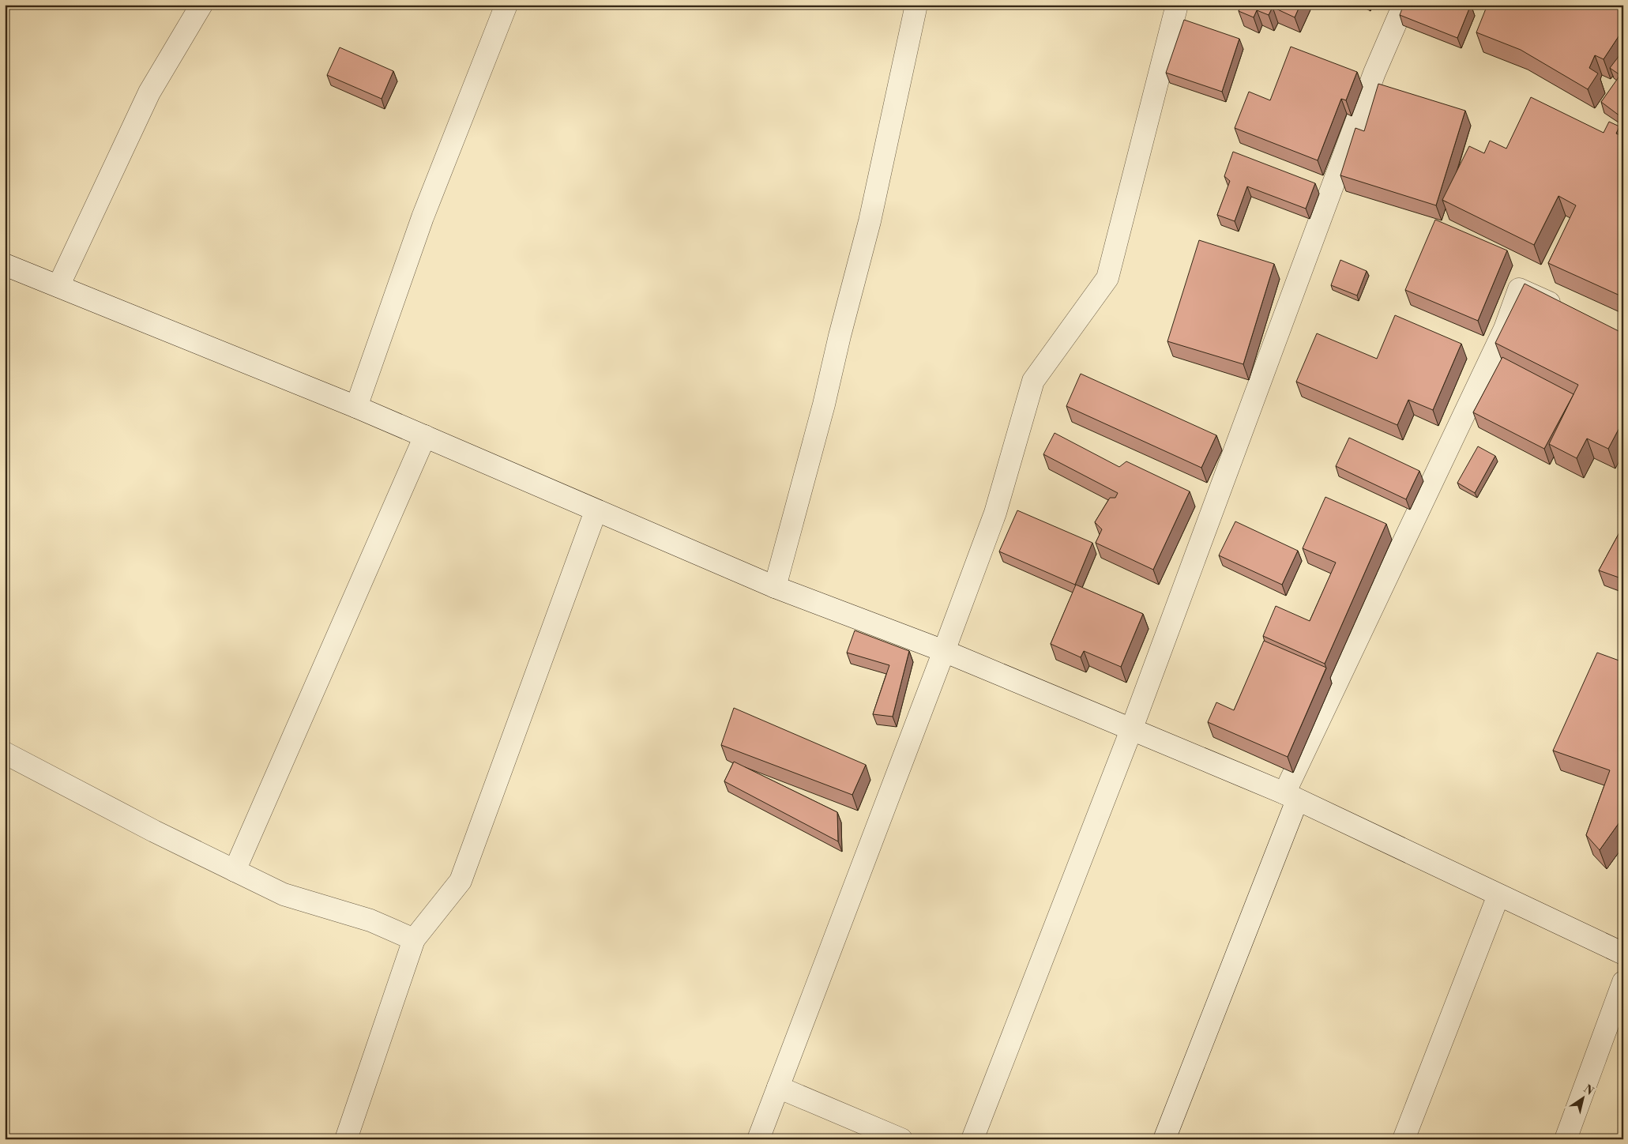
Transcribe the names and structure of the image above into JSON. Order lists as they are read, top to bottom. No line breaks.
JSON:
{"north":"top right"}
